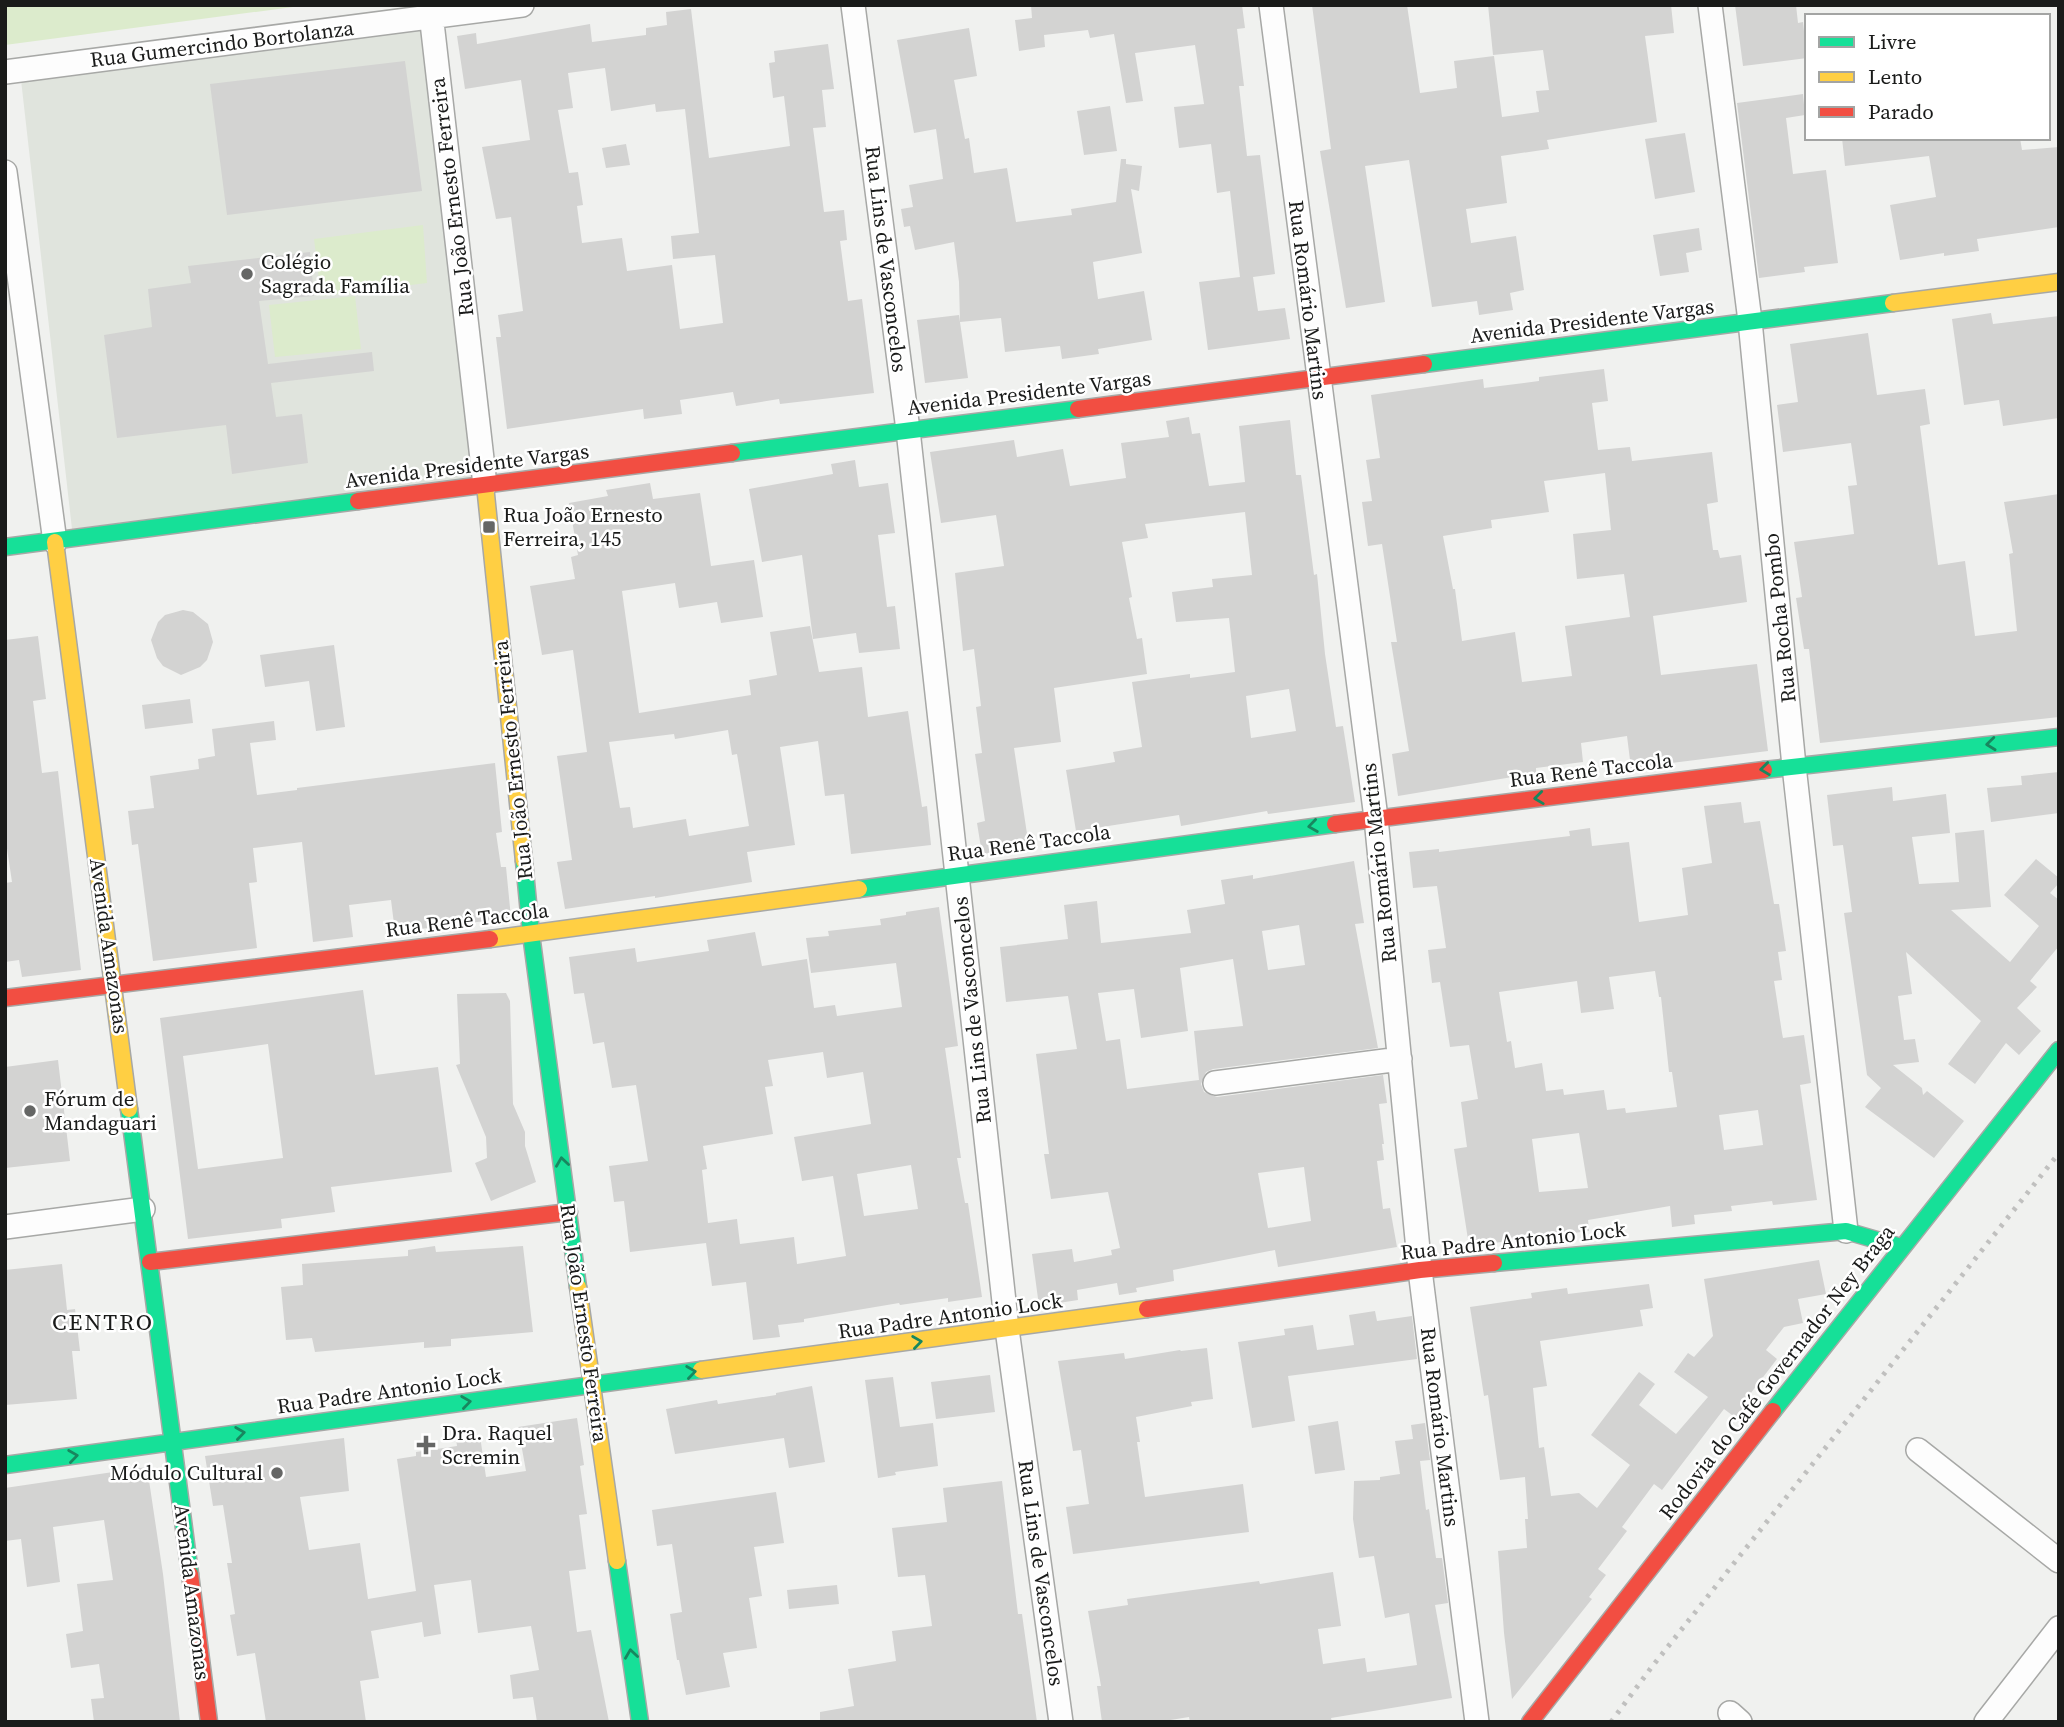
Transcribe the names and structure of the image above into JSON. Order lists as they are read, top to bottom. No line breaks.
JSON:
{"streets":{"street":["Rua Gumercindo Bortolanza","Rua João Ernesto Ferreira","Rua Lins de Vasconcelos","Rua Romário Martins","Avenida Presidente Vargas","Rua Rocha Pombo","Rua Renê Taccola","Avenida Amazonas","Rua Padre Antonio Lock","Rodovia do Café Governador Ney Braga"]},"crossings":[["Rua Gumercindo Bortolanza","Rua João Ernesto Ferreira"],["Rua João Ernesto Ferreira","Avenida Presidente Vargas"],["Rua João Ernesto Ferreira","Rua Renê Taccola"],["Rua João Ernesto Ferreira","Rua Padre Antonio Lock"],["Rua Lins de Vasconcelos","Avenida Presidente Vargas"],["Rua Lins de Vasconcelos","Rua Renê Taccola"],["Rua Lins de Vasconcelos","Rua Padre Antonio Lock"],["Rua Romário Martins","Avenida Presidente Vargas"],["Rua Romário Martins","Rua Renê Taccola"],["Rua Romário Martins","Rua Padre Antonio Lock"],["Avenida Presidente Vargas","Rua Rocha Pombo"],["Avenida Presidente Vargas","Avenida Amazonas"],["Rua Rocha Pombo","Rua Renê Taccola"],["Rua Rocha Pombo","Rua Padre Antonio Lock"],["Rua Renê Taccola","Avenida Amazonas"],["Avenida Amazonas","Rua Padre Antonio Lock"],["Rua Padre Antonio Lock","Rodovia do Café Governador Ney Braga"]],"one_way":["Rua João Ernesto Ferreira","Rua Renê Taccola","Rua Padre Antonio Lock"],"districts":["CENTRO"],"places":{"other":["Colégio Sagrada Família","Fórum de Mandaguari","Módulo Cultural"],"transit":["Rua João Ernesto Ferreira, 145"],"health":["Dra. Raquel Scremin"]},"legend":["Livre","Lento","Parado"]}
